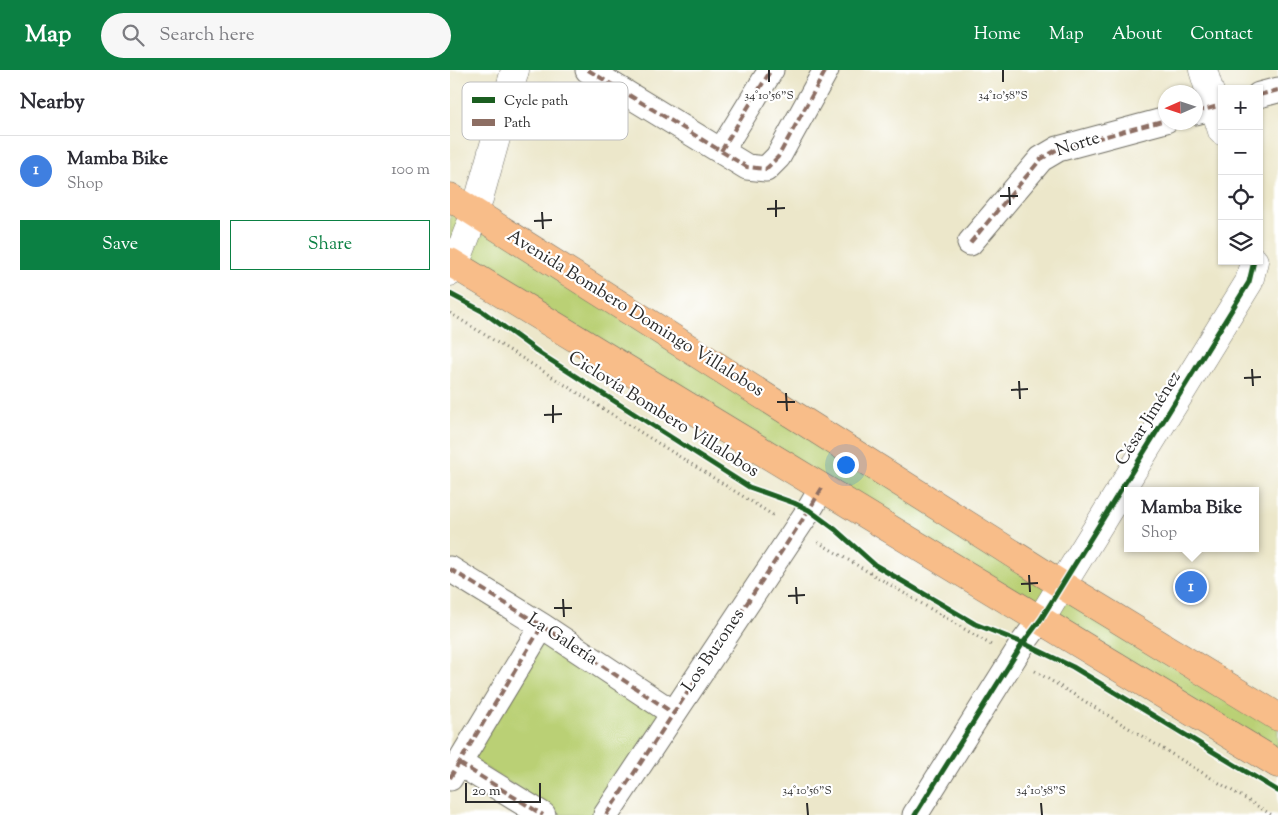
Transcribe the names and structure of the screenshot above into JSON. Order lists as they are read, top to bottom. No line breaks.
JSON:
{"streets":{"main road":["Avenida Bombero Domingo Villalobos"],"street":["Norte","César Jiménez","La Galería","Los Buzones"],"cycle path":["Ciclovía Bombero Villalobos"]},"crossings":[["Avenida Bombero Domingo Villalobos","César Jiménez"],["La Galería","Los Buzones"]],"legend":["Cycle path","Path"],"scale_bar":"20 m","north":"left","page":{"header":"Map","search":"Search here","nav":["Home","Map","About","Contact"],"heading":"Nearby","map_buttons":["+","−"],"list":[{"mark":"1","name":"Mamba Bike","note":"Shop","value":"100 m"}],"buttons":["Save","Share"],"popup":["Mamba Bike","Shop"],"pins":"1","scale":"20 m"},"coordinates":["34°10'56\"S","34°10'58\"S"]}
